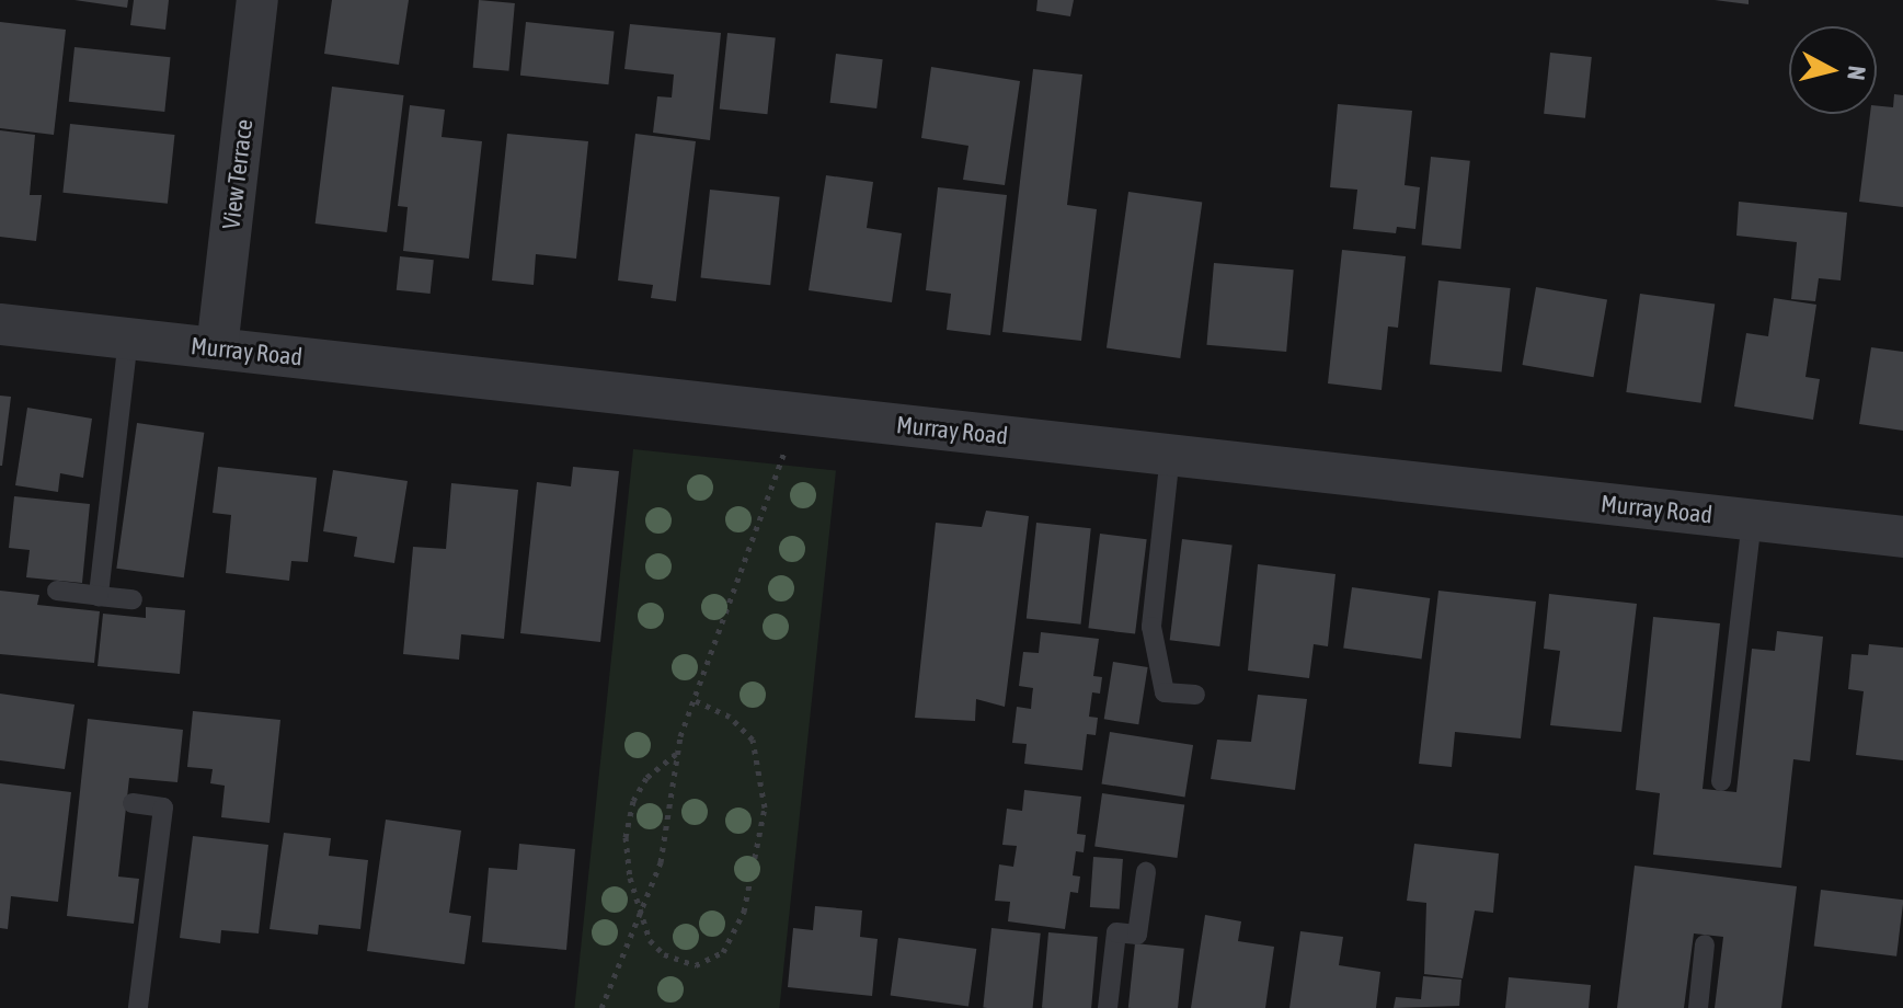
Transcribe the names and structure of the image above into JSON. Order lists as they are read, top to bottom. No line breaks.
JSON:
{"streets":{"street":["View Terrace","Murray Road"]},"crossings":[["View Terrace","Murray Road"]],"north":"right"}
